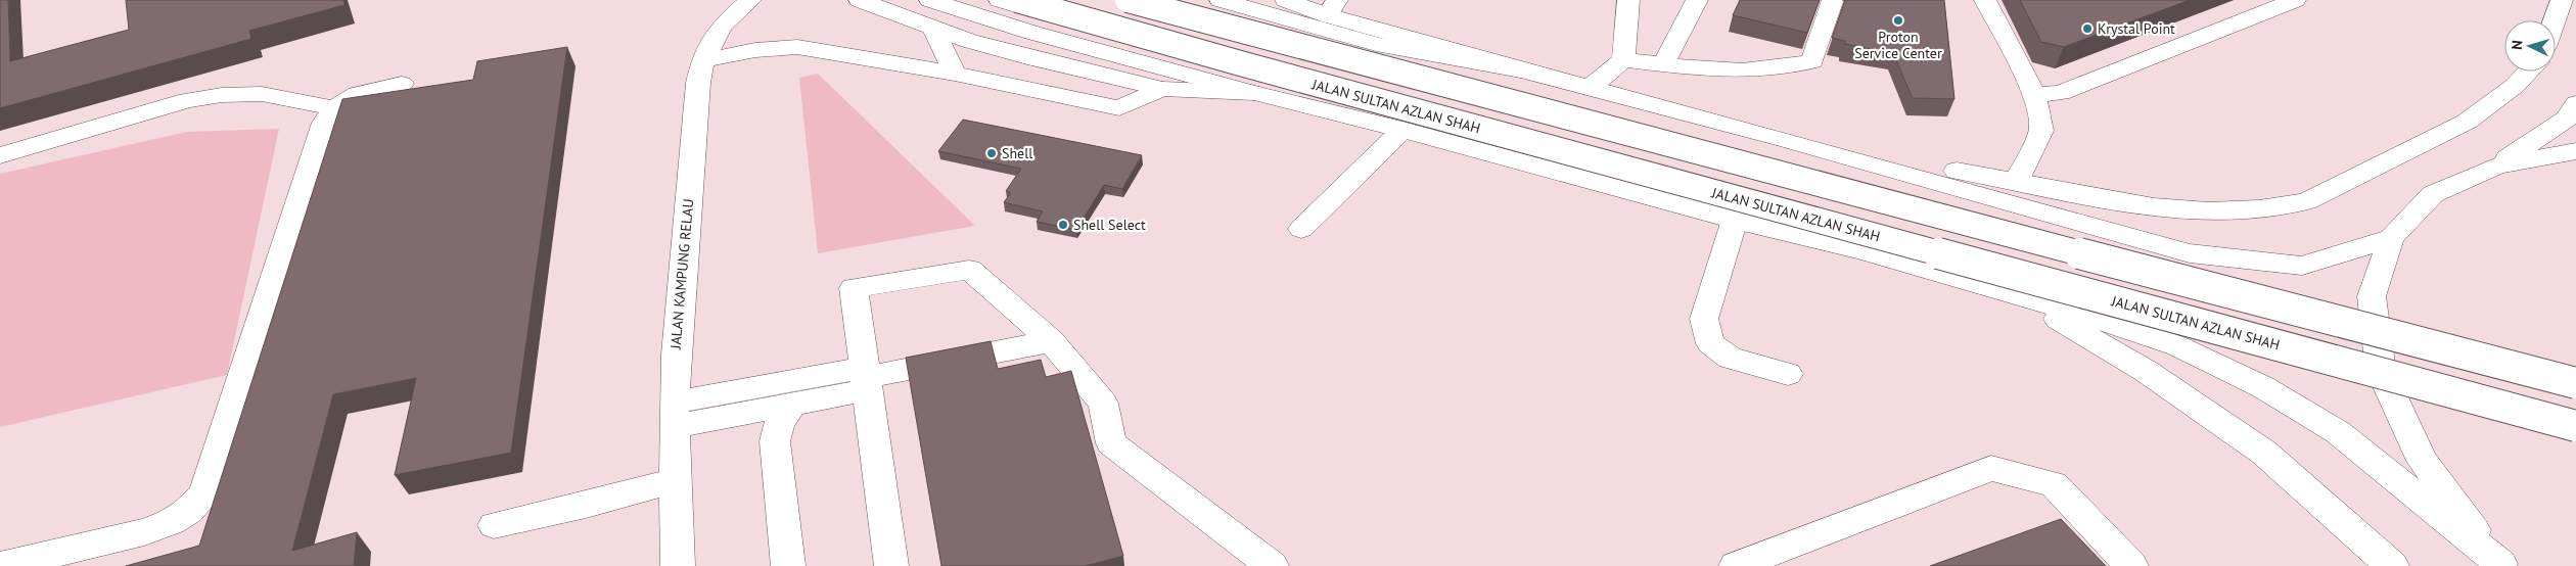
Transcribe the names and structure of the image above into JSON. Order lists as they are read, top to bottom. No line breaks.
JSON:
{"streets":{"main road":["JALAN SULTAN AZLAN SHAH","JALAN KAMPUNG RELAU"]},"places":["Proton Service Center","Krystal Point","Shell","Shell Select"],"north":"left"}
